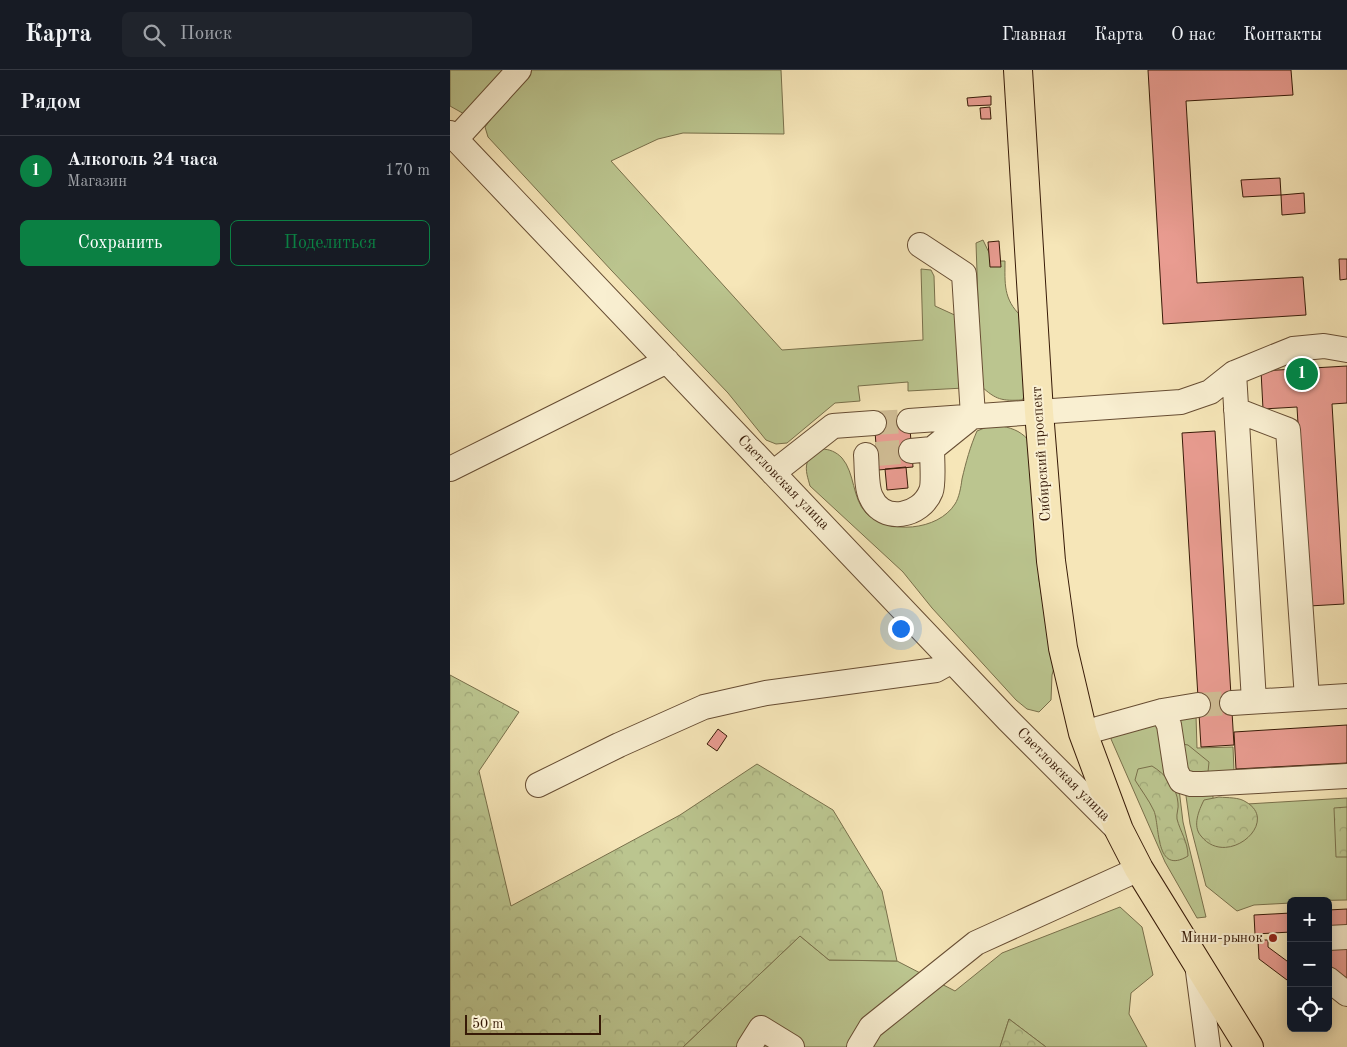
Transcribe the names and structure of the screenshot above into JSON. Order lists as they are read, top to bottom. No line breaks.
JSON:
{"streets":{"main road":["Сибирский проспект"],"street":["Светловская улица"]},"crossings":[["Сибирский проспект","Светловская улица"]],"places":["Мини-рынок"],"scale_bar":"50 m","page":{"header":"Карта","search":"Поиск","nav":["Главная","Карта","О нас","Контакты"],"heading":"Рядом","list":[{"mark":"1","name":"Алкоголь 24 часа","note":"Магазин","value":"170 m"}],"buttons":["Сохранить","Поделиться"],"pins":"1","map_buttons":["+","−"],"scale":"50 m"}}
